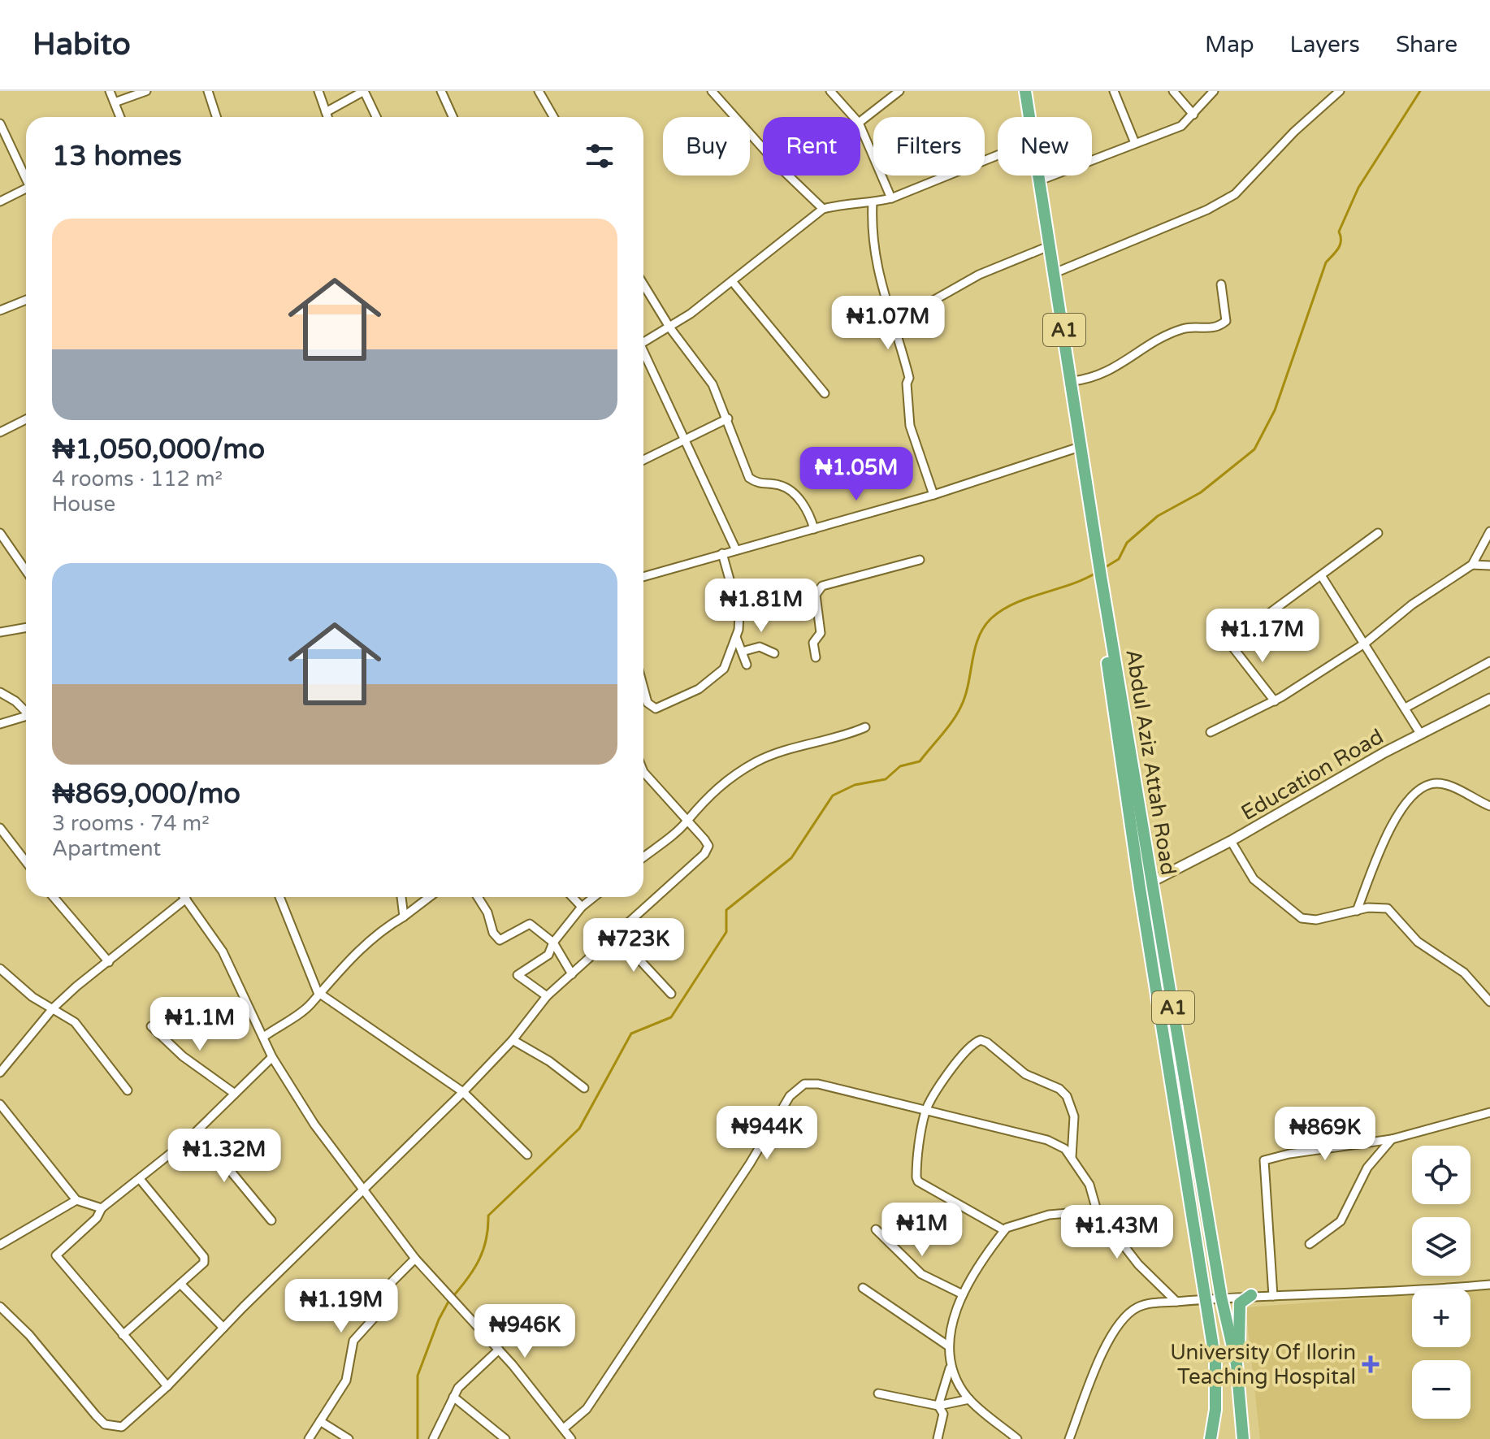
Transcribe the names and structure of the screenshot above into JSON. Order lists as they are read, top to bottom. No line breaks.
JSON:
{"streets":{"highway":["A1","Abdul Aziz Attah Road"],"street":["Education Road"]},"crossings":[["Abdul Aziz Attah Road","Education Road"]],"places":{"health":["University Of Ilorin Teaching Hospital"]},"page":{"header":"Habito","nav":["Map","Layers","Share"],"chip":["Buy","Rent","Filters","New"],"heading":"13 homes","list":[{"name":"₦1,050,000/mo","note":"4 rooms · 112 m² · House"},{"name":"₦869,000/mo","note":"3 rooms · 74 m² · Apartment"}],"price":["₦1.07M","₦1.05M","₦1.81M","₦1.17M","₦723K","₦1.1M","₦944K","₦869K","₦1.32M","₦1M","₦1.43M","₦1.19M","₦946K"],"map_buttons":["+","−"]}}
